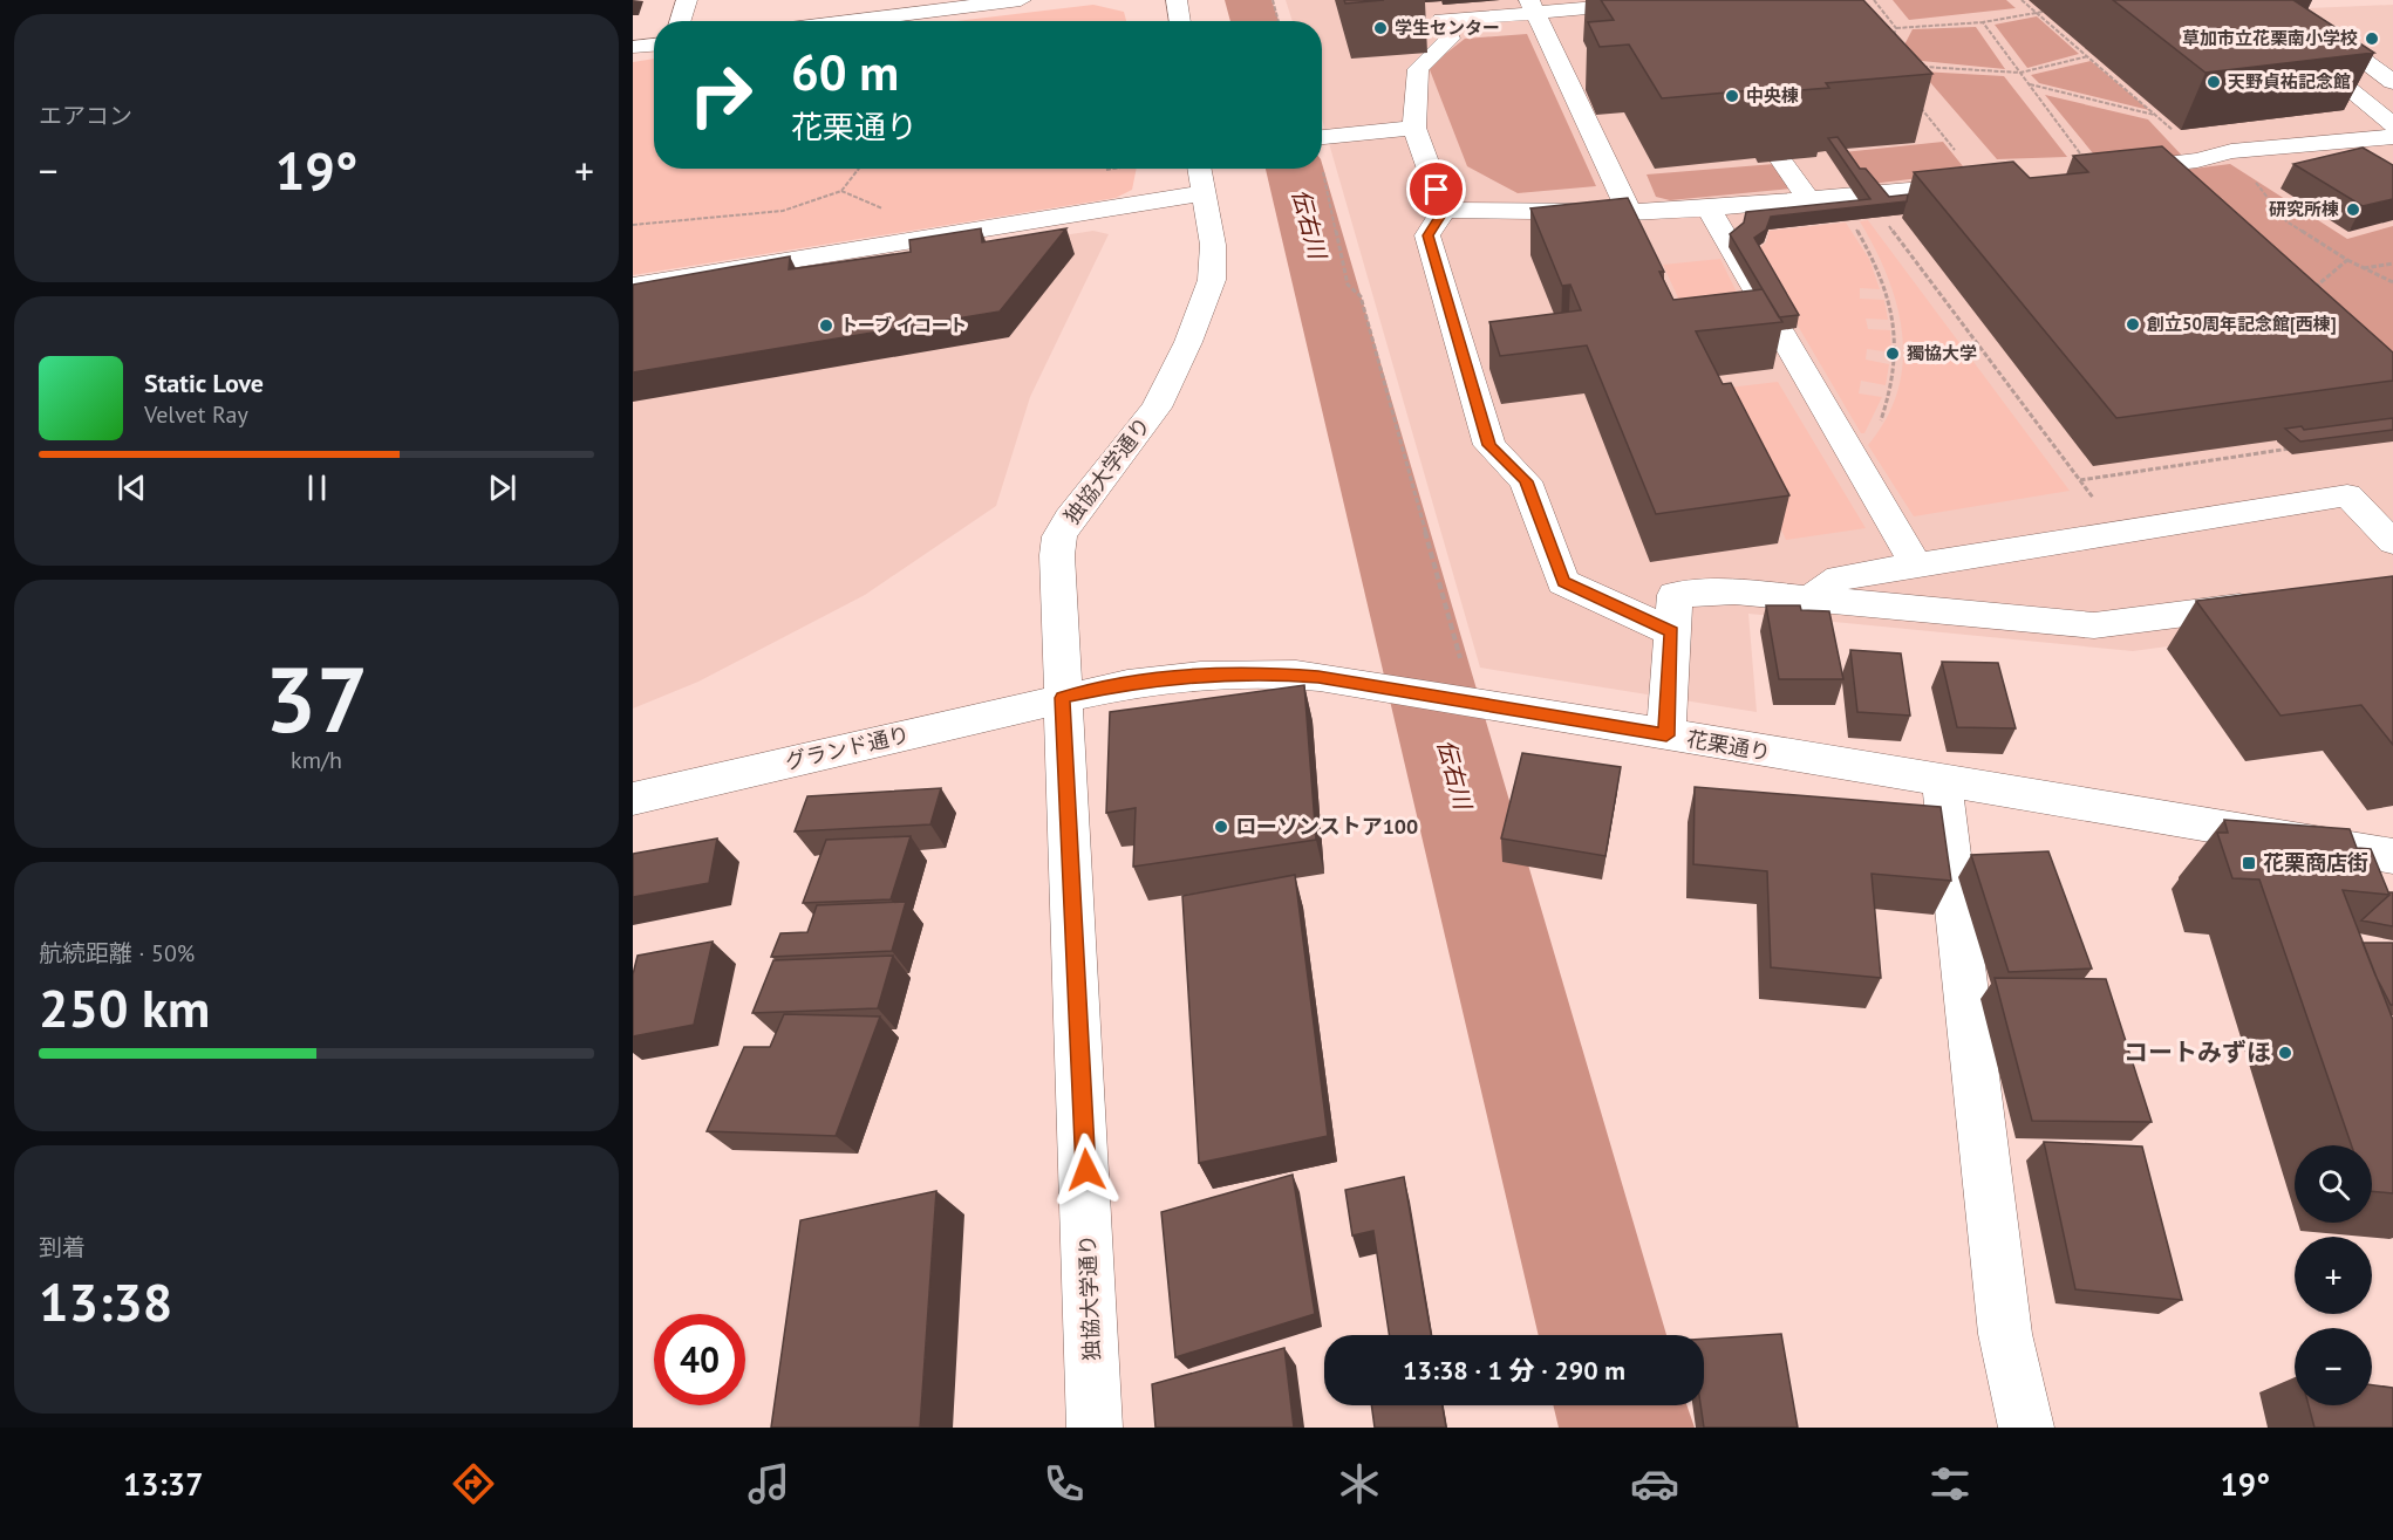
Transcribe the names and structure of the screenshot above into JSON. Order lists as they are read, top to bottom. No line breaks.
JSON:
{"streets":{"street":["独協大学通り","花栗通り","グランド通り"]},"crossings":[["独協大学通り","花栗通り"],["独協大学通り","グランド通り"],["花栗通り","グランド通り"]],"water":["伝右川"],"places":{"other":["学生センター","草加市立花栗南小学校","天野貞祐記念館","中央棟","研究所棟","創立50周年記念館[西棟]","トーブ イコート","獨協大学","ローソンストア100","コートみずほ"],"transit":["花栗商店街"]},"page":{"tile":["エアコン",["37","km/h"],["航続距離 · 50%","250 km"],["到着","13:38"]],"turn":["60 m","花栗通り"],"heat":["−","19°","+"],"song":["Static Love","Velvet Ray"],"map_buttons":["+","−"],"limit":"40","trip":"13:38 · 1 分 · 290 m","tabs":["13:37","19°"]}}
